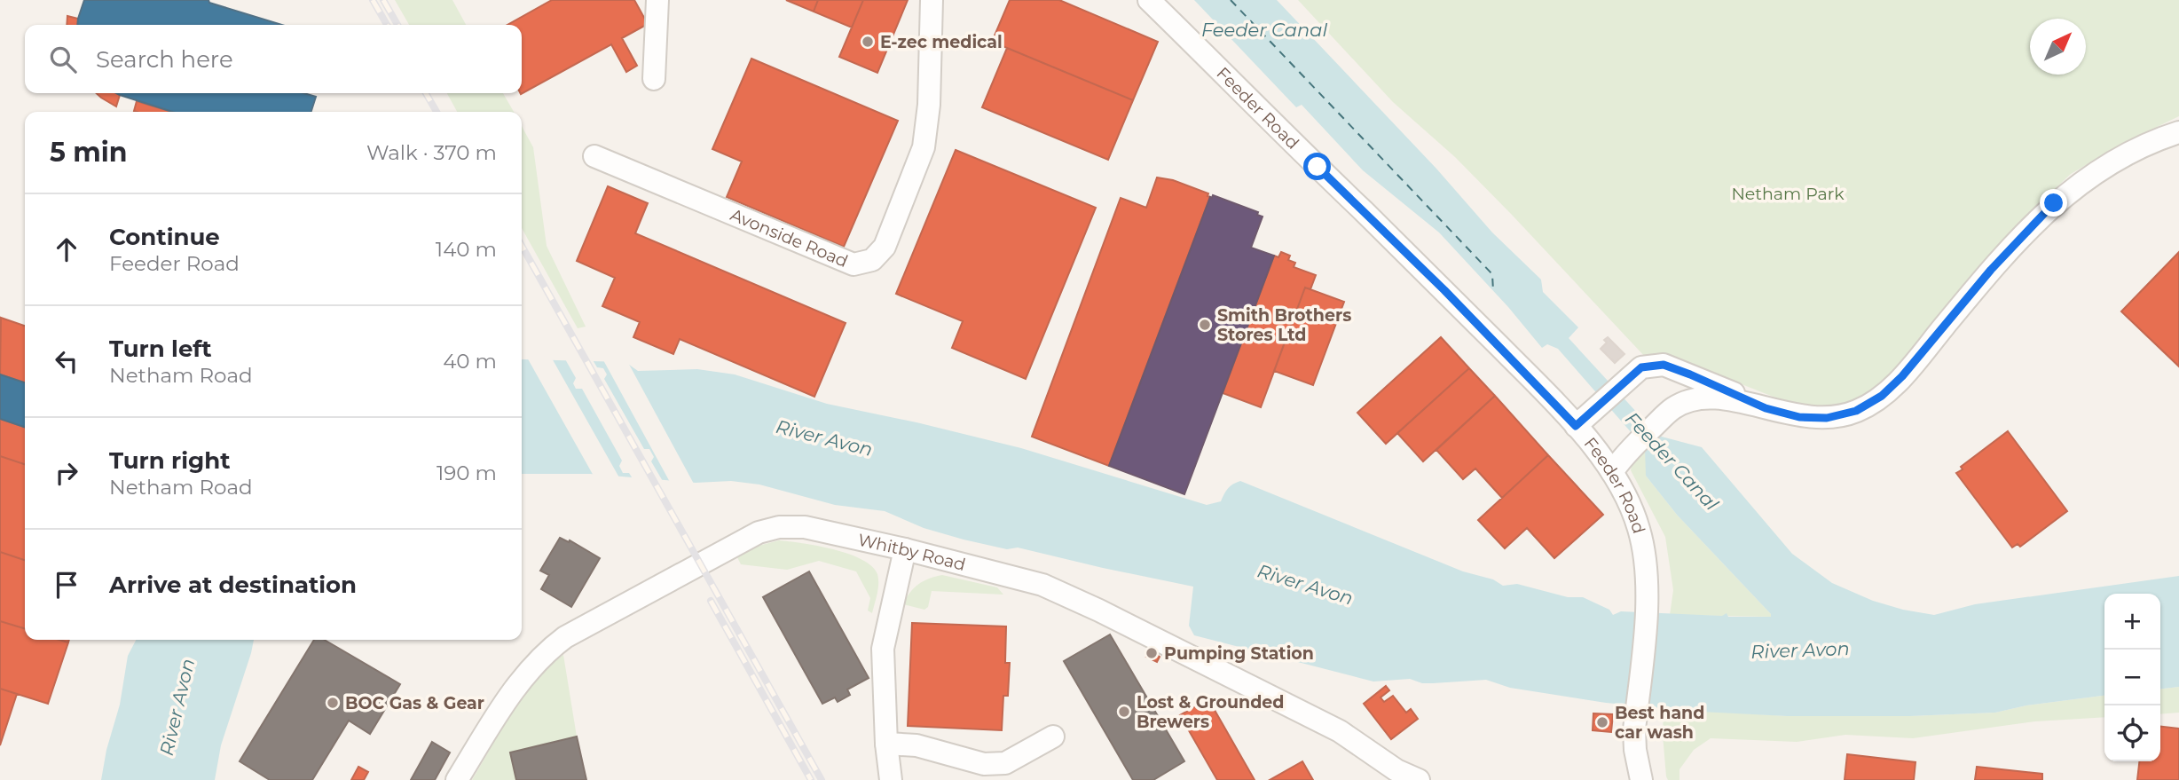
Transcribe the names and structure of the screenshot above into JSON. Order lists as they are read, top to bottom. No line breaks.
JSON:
{"streets":{"street":["Feeder Road","Avonside Road","Whitby Road"]},"water":["Feeder Canal","River Avon"],"parks":["Netham Park"],"places":["E-zec medical","Smith Brothers Stores Ltd","Pumping Station","BOC Gas & Gear","Lost & Grounded Brewers","Best hand car wash"],"north":"top right","page":{"search":"Search here","heading":["5 min","Walk · 370 m"],"list":[["Continue","Feeder Road","140 m"],["Turn left","Netham Road","40 m"],["Turn right","Netham Road","190 m"],"Arrive at destination"],"map_buttons":["+","−"]}}
